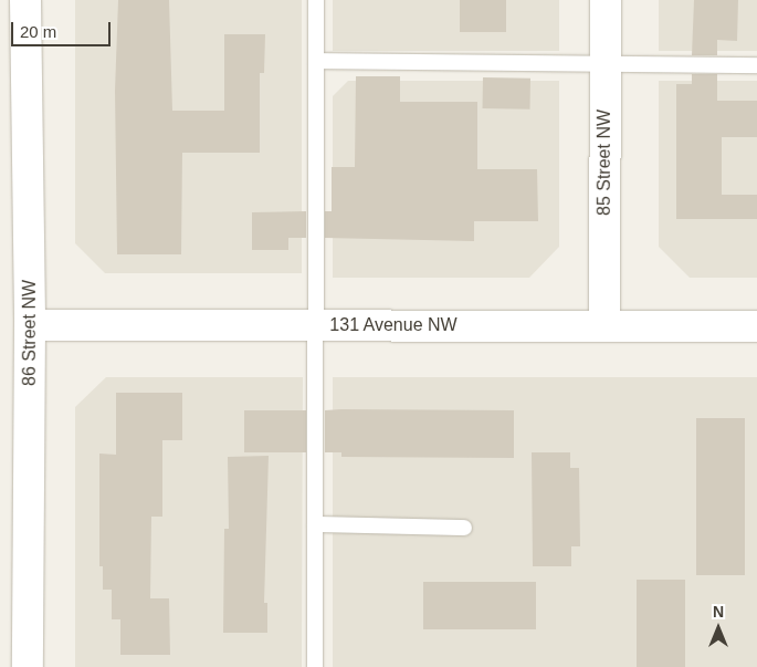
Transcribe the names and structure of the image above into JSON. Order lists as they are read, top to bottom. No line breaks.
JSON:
{"streets":{"street":["85 Street NW","131 Avenue NW","86 Street NW"]},"crossings":[["85 Street NW","131 Avenue NW"],["131 Avenue NW","86 Street NW"]],"scale_bar":"20 m","north":"top"}
